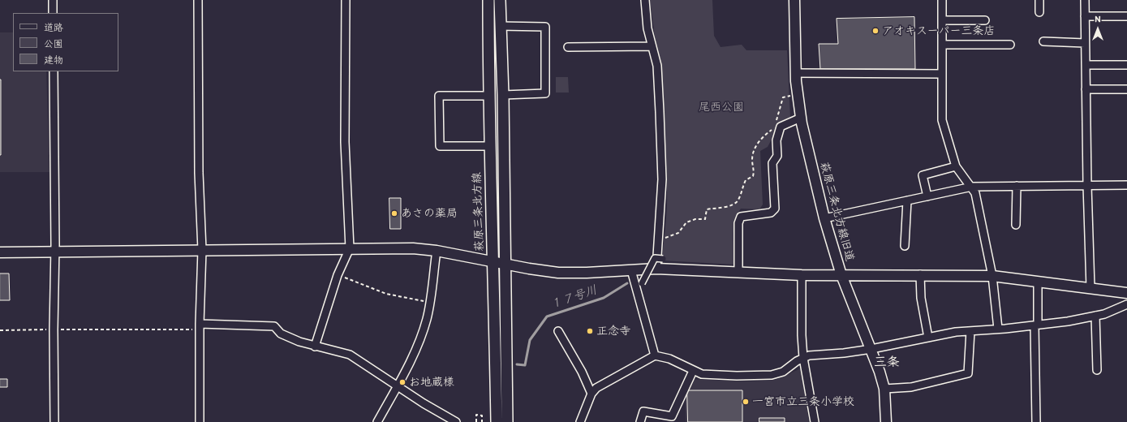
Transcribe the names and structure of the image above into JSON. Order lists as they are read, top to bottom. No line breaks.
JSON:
{"streets":{"main road":["萩原三条北方線"],"street":["萩原三条北方線旧道"]},"districts":["三条"],"water":["１７号川"],"parks":["尾西公園"],"places":["アオキスーパー三条店","あさの薬局","正念寺","お地蔵様","一宮市立三条小学校"],"legend":["道路","公園","建物"],"north":"top"}
